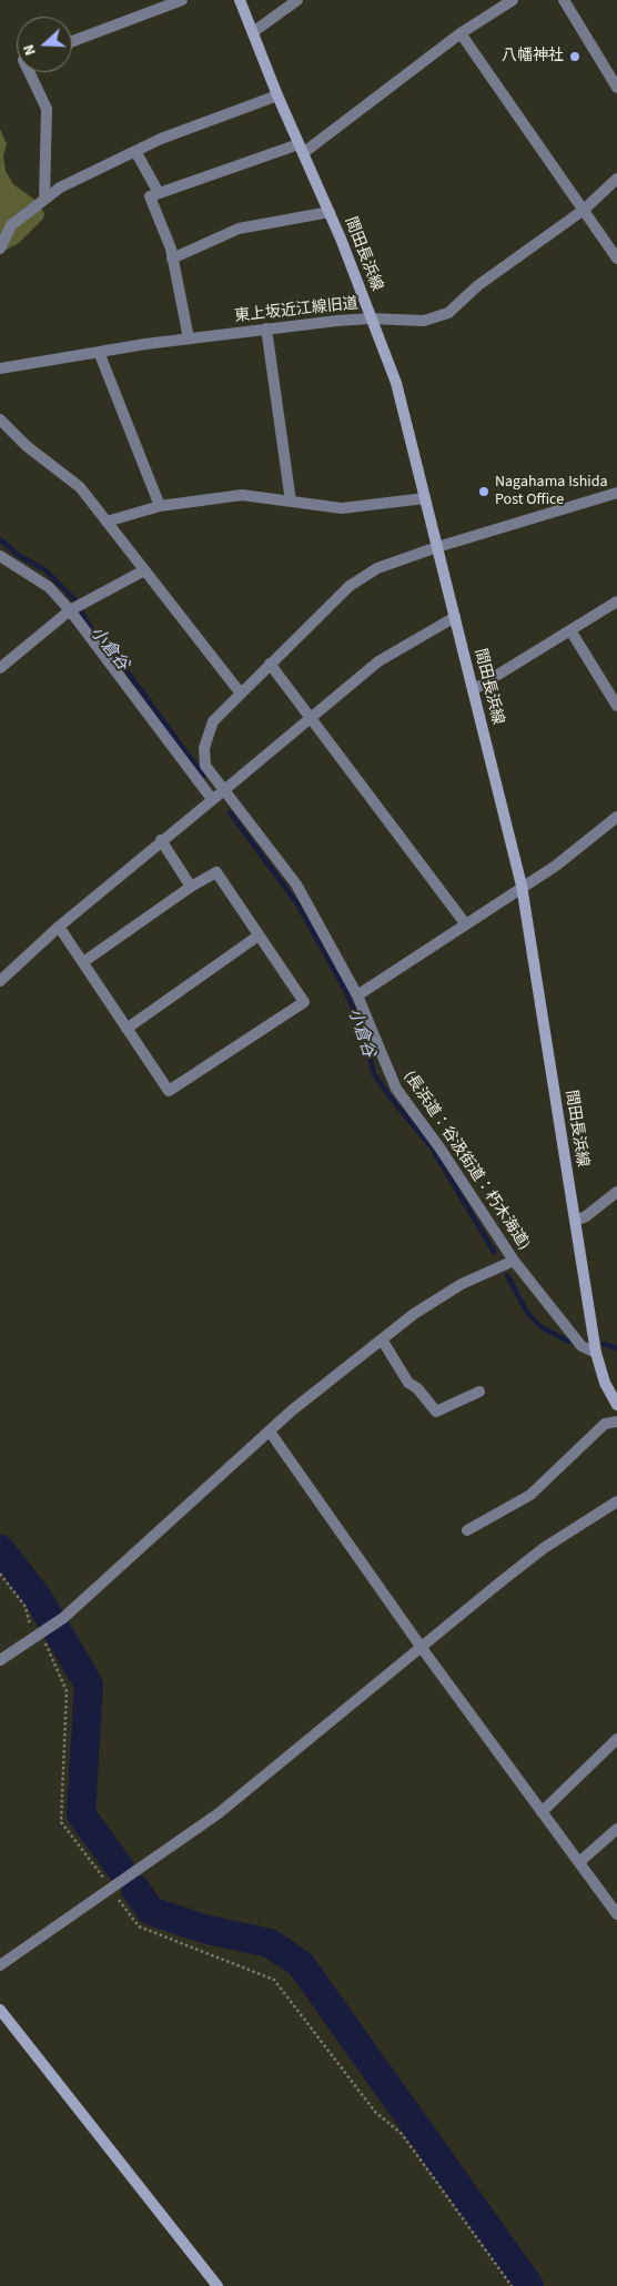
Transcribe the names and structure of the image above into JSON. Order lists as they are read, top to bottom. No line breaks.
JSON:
{"streets":{"main road":["間田長浜線"],"street":["東上坂近江線旧道","(長浜道：谷汲街道：朽木海道)"]},"crossings":[["間田長浜線","東上坂近江線旧道"],["間田長浜線","(長浜道：谷汲街道：朽木海道)"]],"water":["小倉谷"],"places":["八幡神社","Nagahama Ishida Post Office"],"north":"left"}
